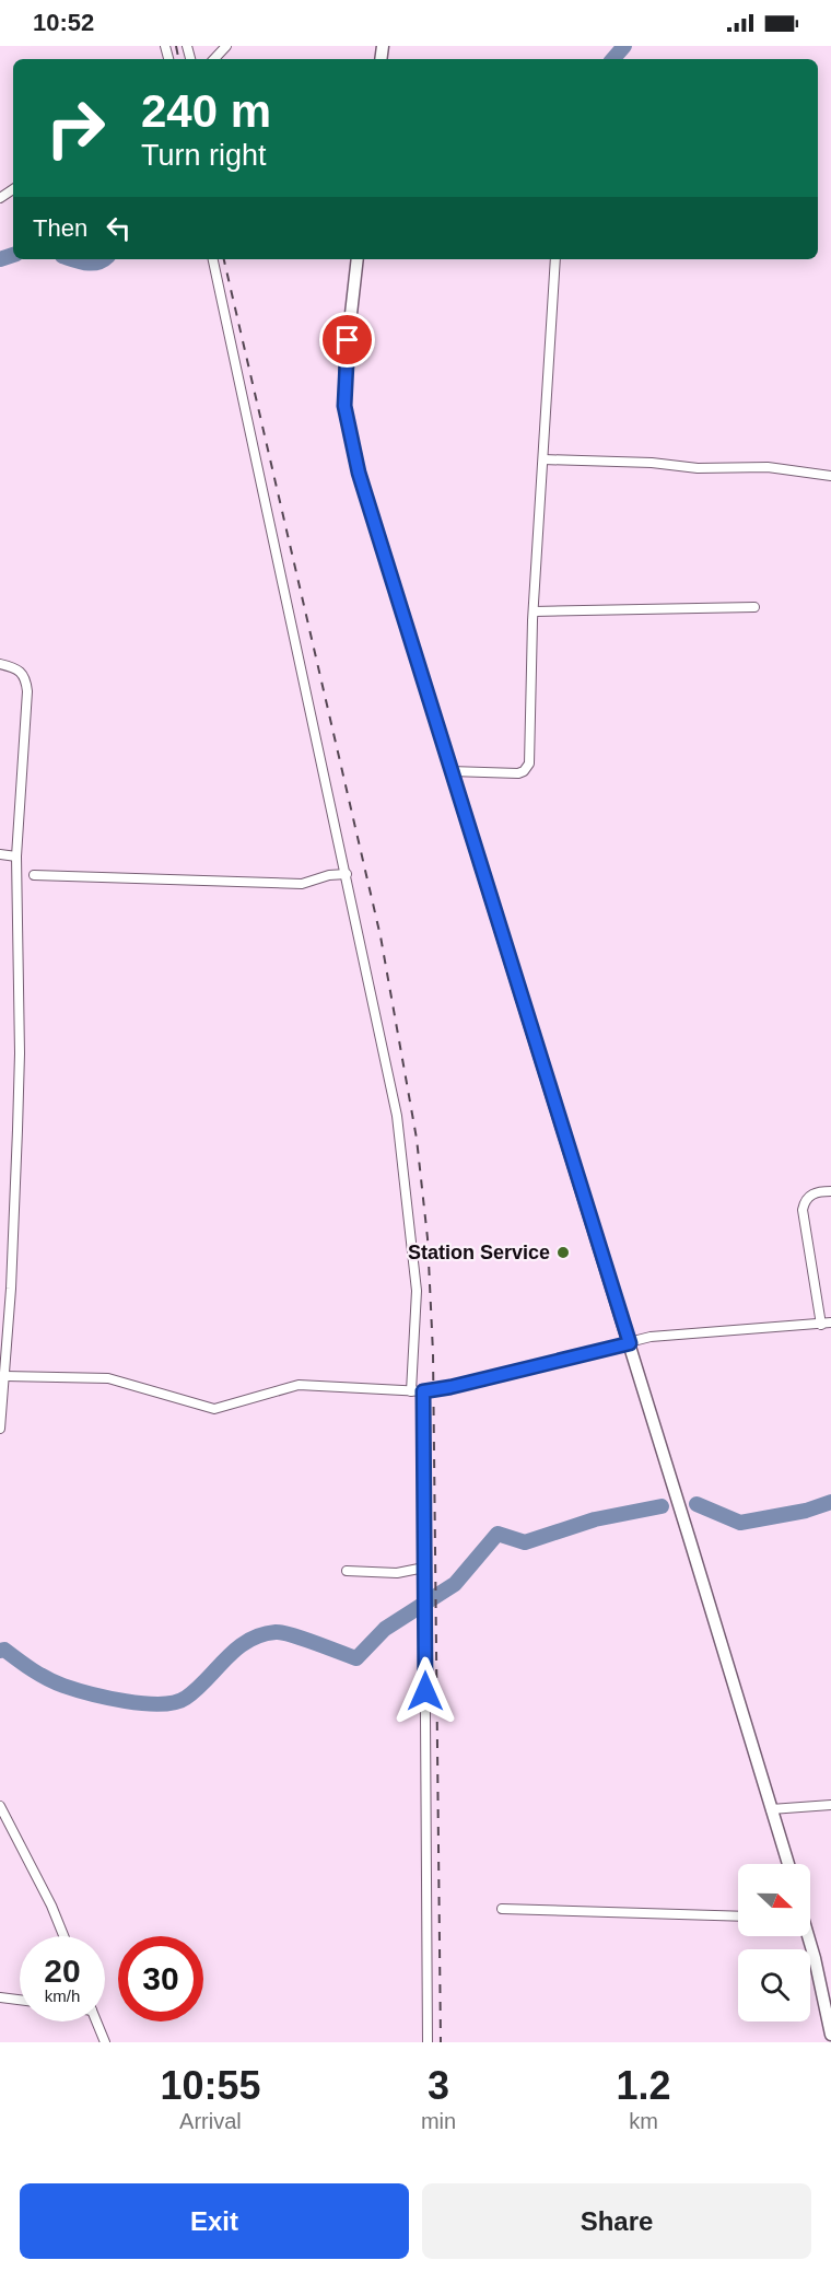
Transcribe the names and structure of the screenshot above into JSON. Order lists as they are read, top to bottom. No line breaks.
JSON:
{"places":["Station Service"],"north":"right","page":{"status":"10:52","turn":["240 m","Turn right"],"then":"Then","speed":"20 km/h","limit":"30","eta":["10:55","Arrival","3","min","1.2","km"],"buttons":["Exit","Share"]}}
